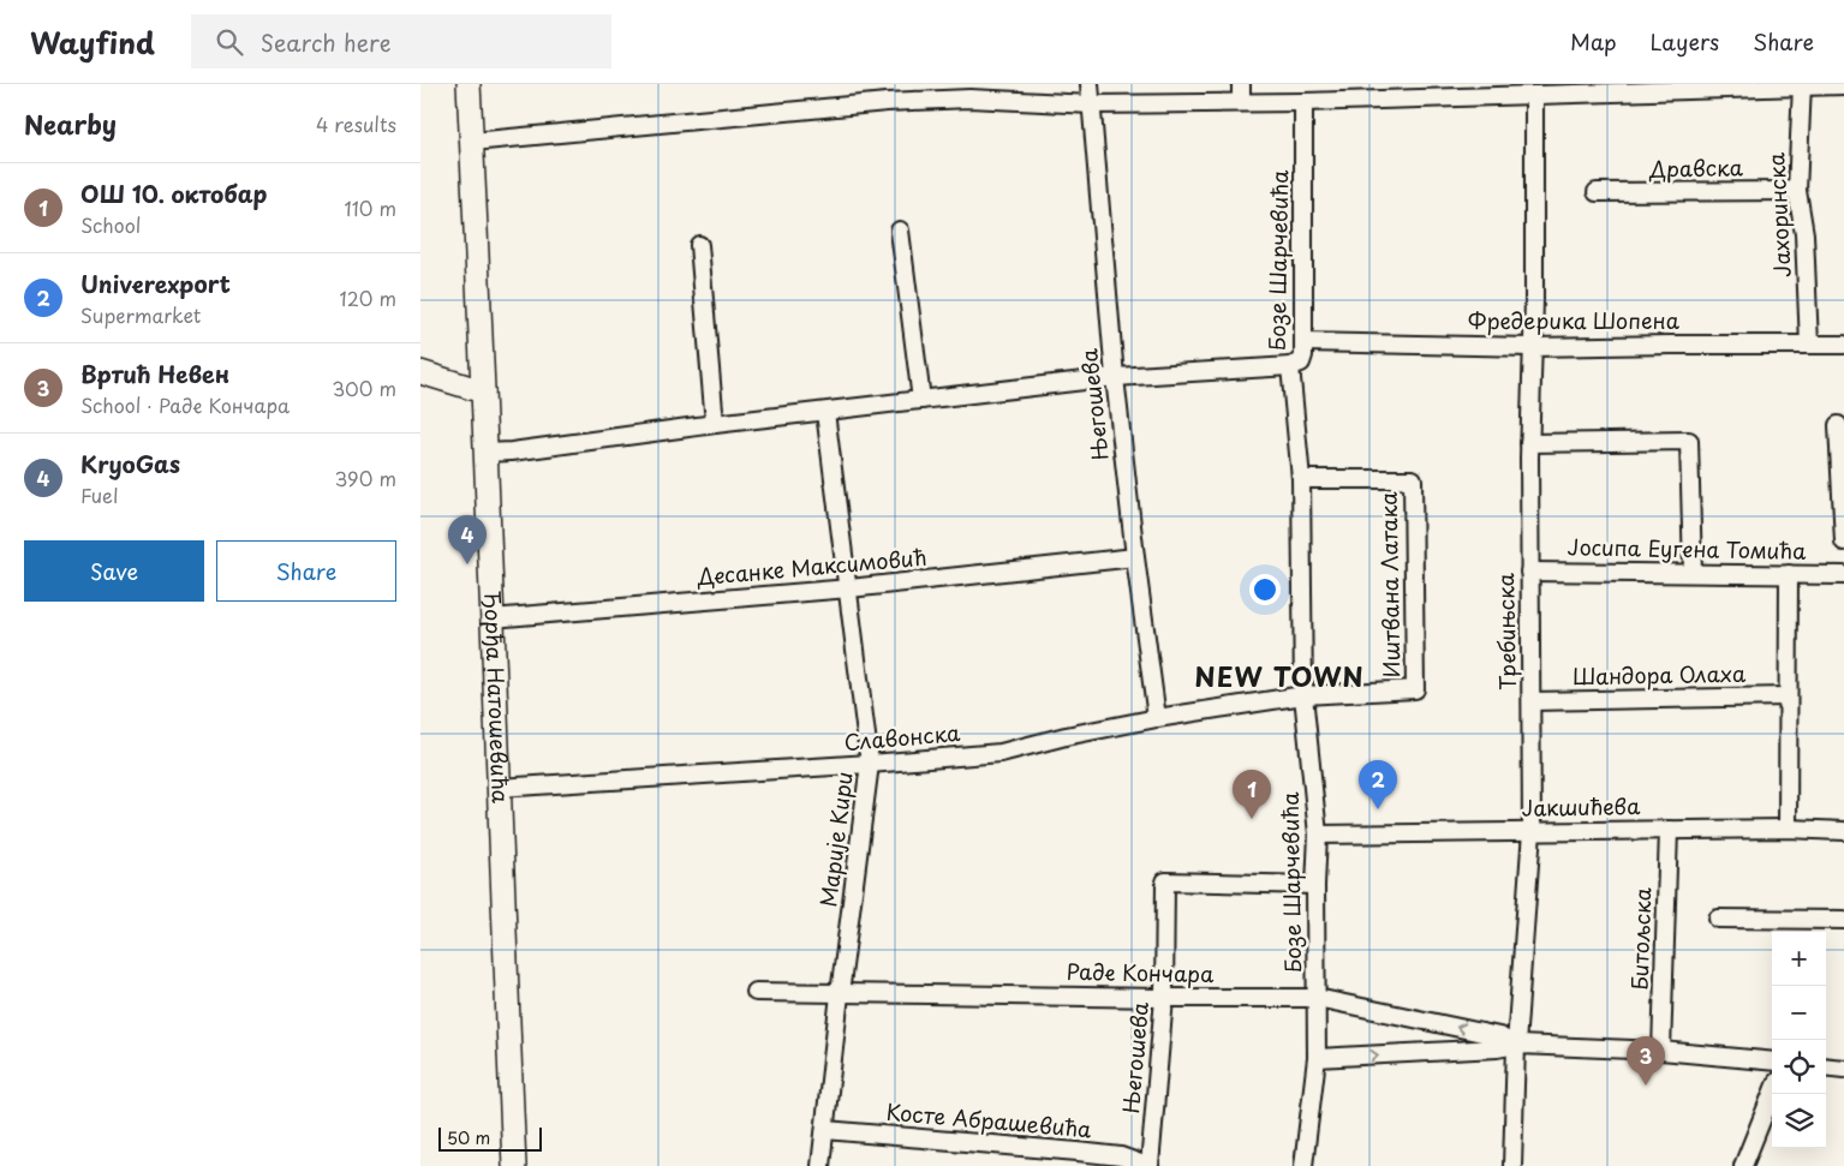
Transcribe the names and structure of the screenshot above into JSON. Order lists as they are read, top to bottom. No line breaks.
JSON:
{"streets":{"street":["Дравска","Јахоринска","Бозе Шарчевића","Фредерика Шопена","Његошева","Јосипа Еугена Томића","Десанке Максимовић","Иштвана Латака","Требињска","Шандора Олаха","Ђорђа Натошевића","Славонска","Јакшићева","Марије Кири","Битољска","Раде Кончара","Косте Абрашевића"]},"crossings":[["Дравска","Јахоринска"],["Јахоринска","Фредерика Шопена"],["Бозе Шарчевића","Фредерика Шопена"],["Бозе Шарчевића","Његошева"],["Бозе Шарчевића","Иштвана Латака"],["Бозе Шарчевића","Славонска"],["Бозе Шарчевића","Јакшићева"],["Бозе Шарчевића","Раде Кончара"],["Фредерика Шопена","Требињска"],["Његошева","Десанке Максимовић"],["Његошева","Славонска"],["Његошева","Раде Кончара"],["Његошева","Косте Абрашевића"],["Јосипа Еугена Томића","Требињска"],["Десанке Максимовић","Ђорђа Натошевића"],["Десанке Максимовић","Марије Кири"],["Иштвана Латака","Славонска"],["Требињска","Шандора Олаха"],["Требињска","Јакшићева"],["Требињска","Раде Кончара"],["Ђорђа Натошевића","Славонска"],["Славонска","Марије Кири"],["Јакшићева","Битољска"],["Марије Кири","Раде Кончара"],["Марије Кири","Косте Абрашевића"],["Битољска","Раде Кончара"]],"districts":["NEW TOWN"],"scale_bar":"50 m","page":{"header":"Wayfind","search":"Search here","nav":["Map","Layers","Share"],"heading":["Nearby","4 results"],"list":[{"mark":"1","name":"ОШ 10. октобар","note":"School","value":"110 m"},{"mark":"2","name":"Univerexport","note":"Supermarket","value":"120 m"},{"mark":"3","name":"Вртић Невен","note":"School · Раде Кончара","value":"300 m"},{"mark":"4","name":"KryoGas","note":"Fuel","value":"390 m"}],"pins":["4","2","1","3"],"buttons":["Save","Share"],"map_buttons":["+","−"],"scale":"50 m"}}
